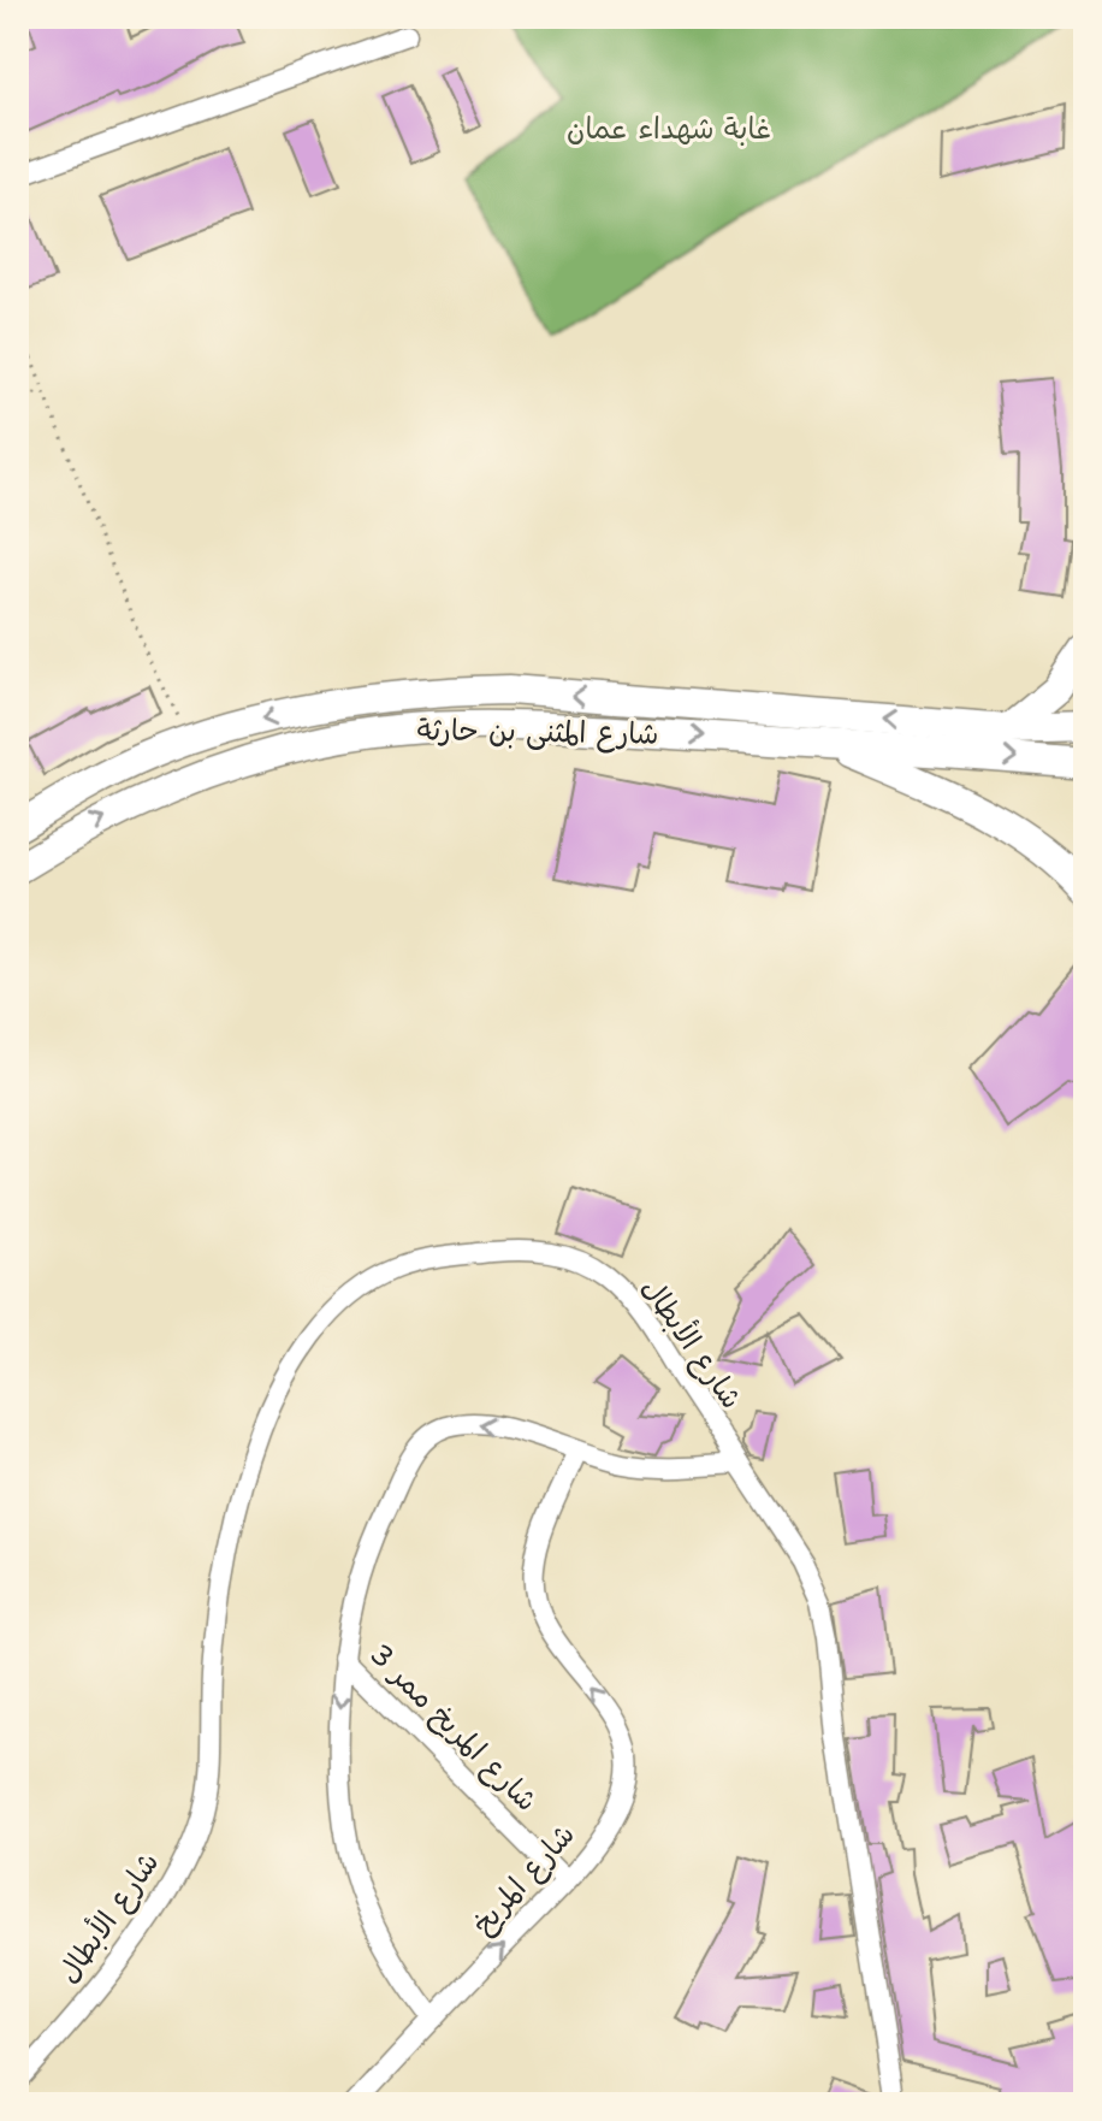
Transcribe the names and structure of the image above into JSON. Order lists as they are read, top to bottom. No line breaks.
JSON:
{"streets":{"highway":["شارع المثنى بن حارثة"],"street":["شارع الأبطال","شارع المريخ ممر 3","شارع المريخ"]},"crossings":[["شارع المريخ ممر 3","شارع المريخ"]],"one_way":["شارع المريخ"],"parks":["غابة شهداء عمان"]}
